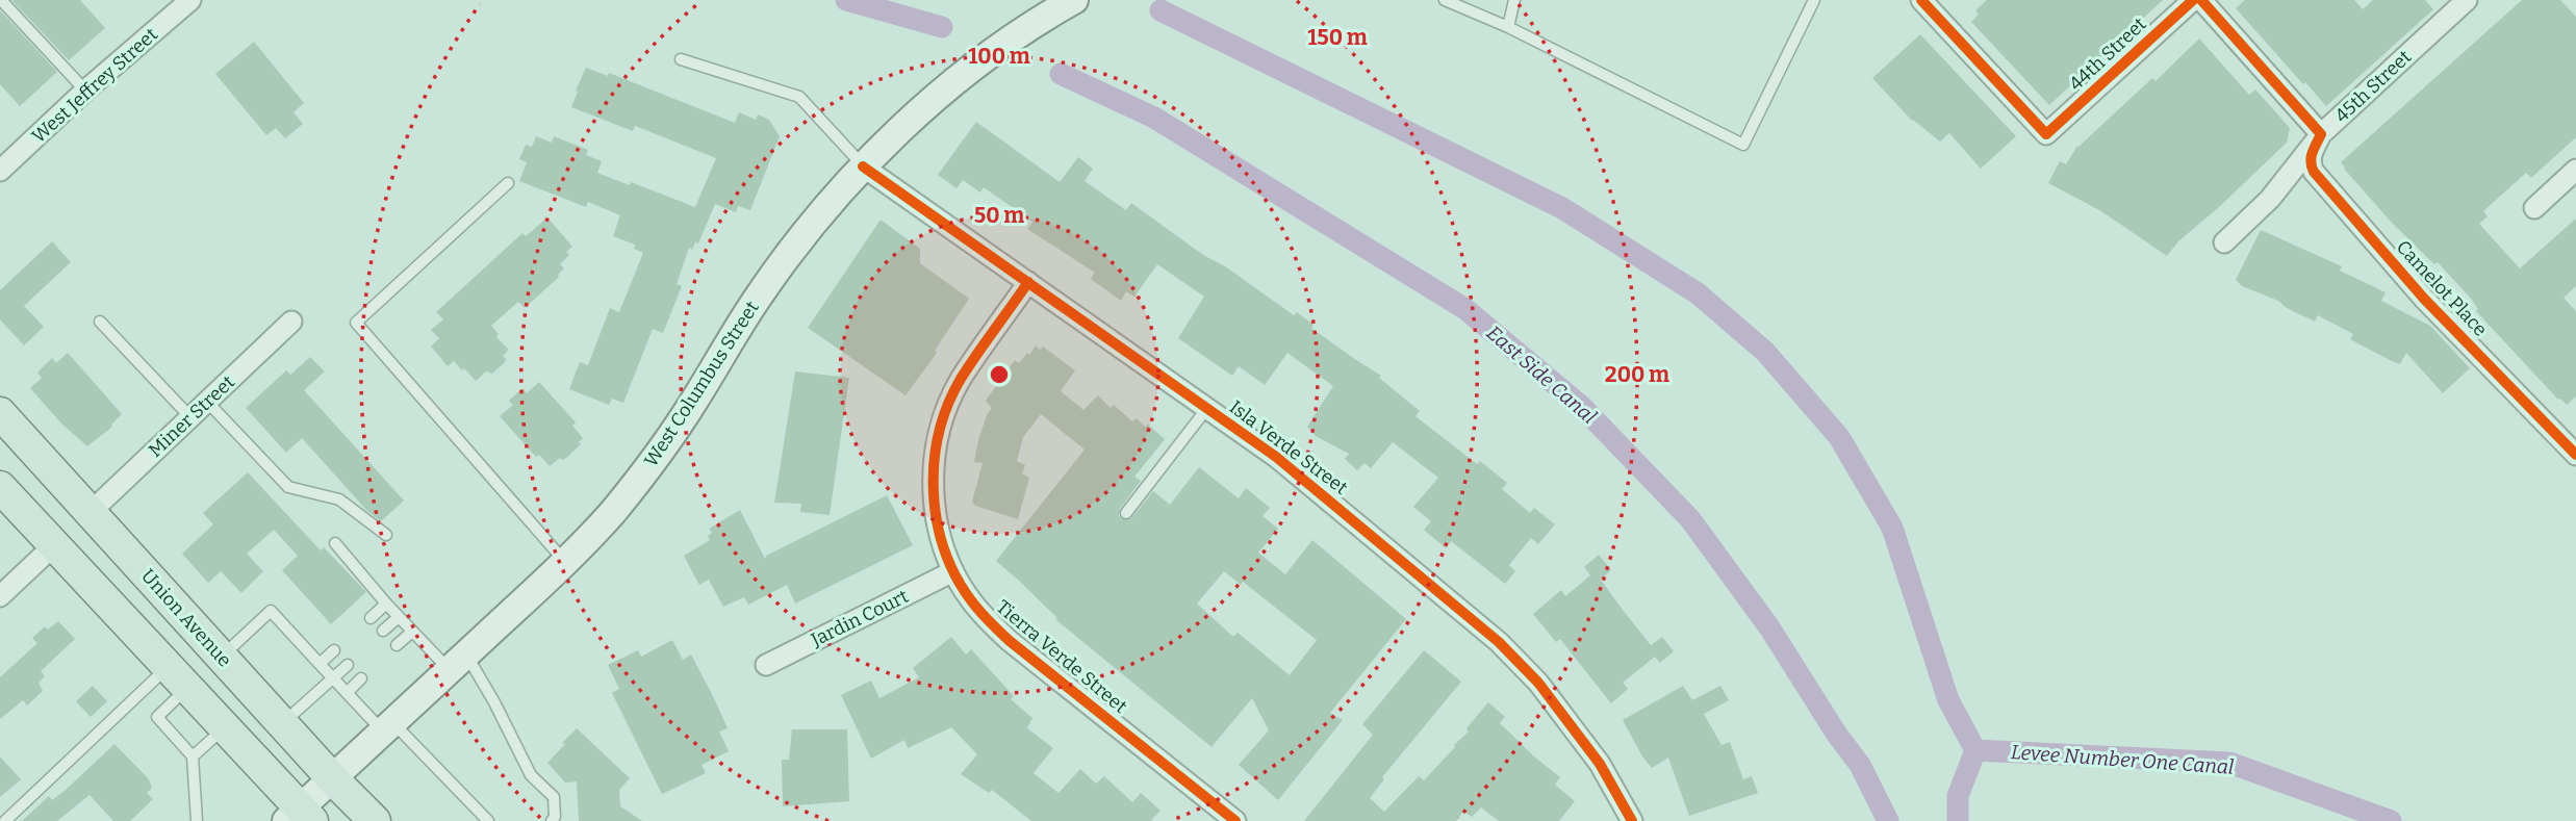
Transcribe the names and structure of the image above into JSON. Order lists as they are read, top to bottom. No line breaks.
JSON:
{"streets":{"main road":["West Columbus Street","Union Avenue"],"street":["44th Street","West Jeffrey Street","45th Street","Camelot Place","Miner Street","Isla Verde Street","Jardin Court","Tierra Verde Street"]},"crossings":[["45th Street","Camelot Place"],["West Columbus Street","Isla Verde Street"],["West Columbus Street","Union Avenue"],["Miner Street","Union Avenue"],["Isla Verde Street","Tierra Verde Street"],["Jardin Court","Tierra Verde Street"]],"water":["East Side Canal","Levee Number One Canal"],"rings":["150 m","100 m","50 m","200 m"]}
